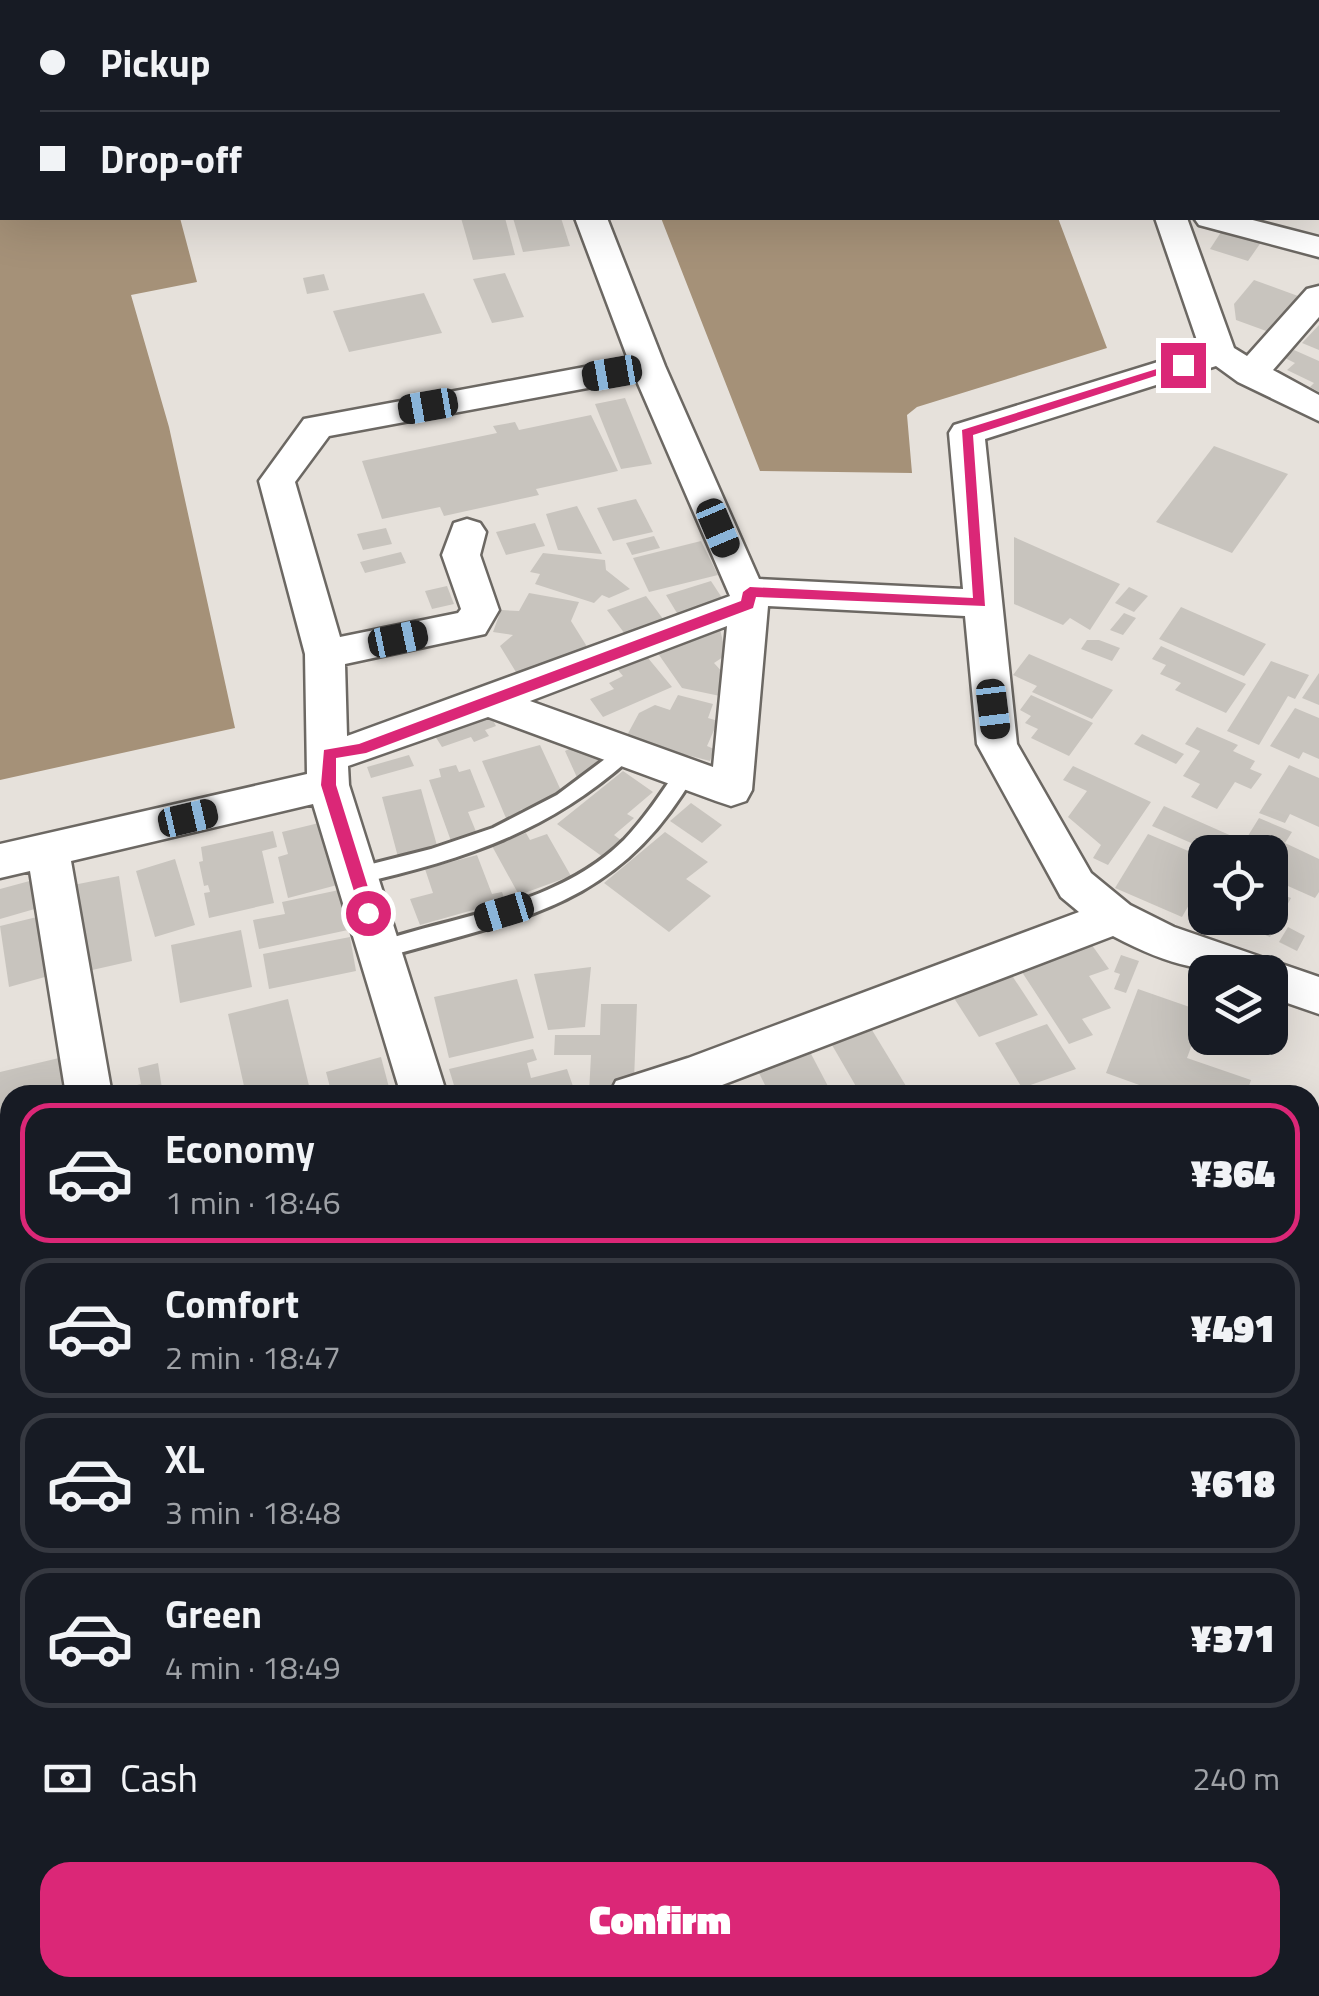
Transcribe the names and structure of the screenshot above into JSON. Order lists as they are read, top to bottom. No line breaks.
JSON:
{"page":{"banner":["Pickup","Drop-off"],"list":[{"name":"Economy","note":"1 min · 18:46","value":"¥364"},{"name":"Comfort","note":"2 min · 18:47","value":"¥491"},{"name":"XL","note":"3 min · 18:48","value":"¥618"},{"name":"Green","note":"4 min · 18:49","value":"¥371"}],"pay":["Cash","240 m"],"buttons":"Confirm"}}
